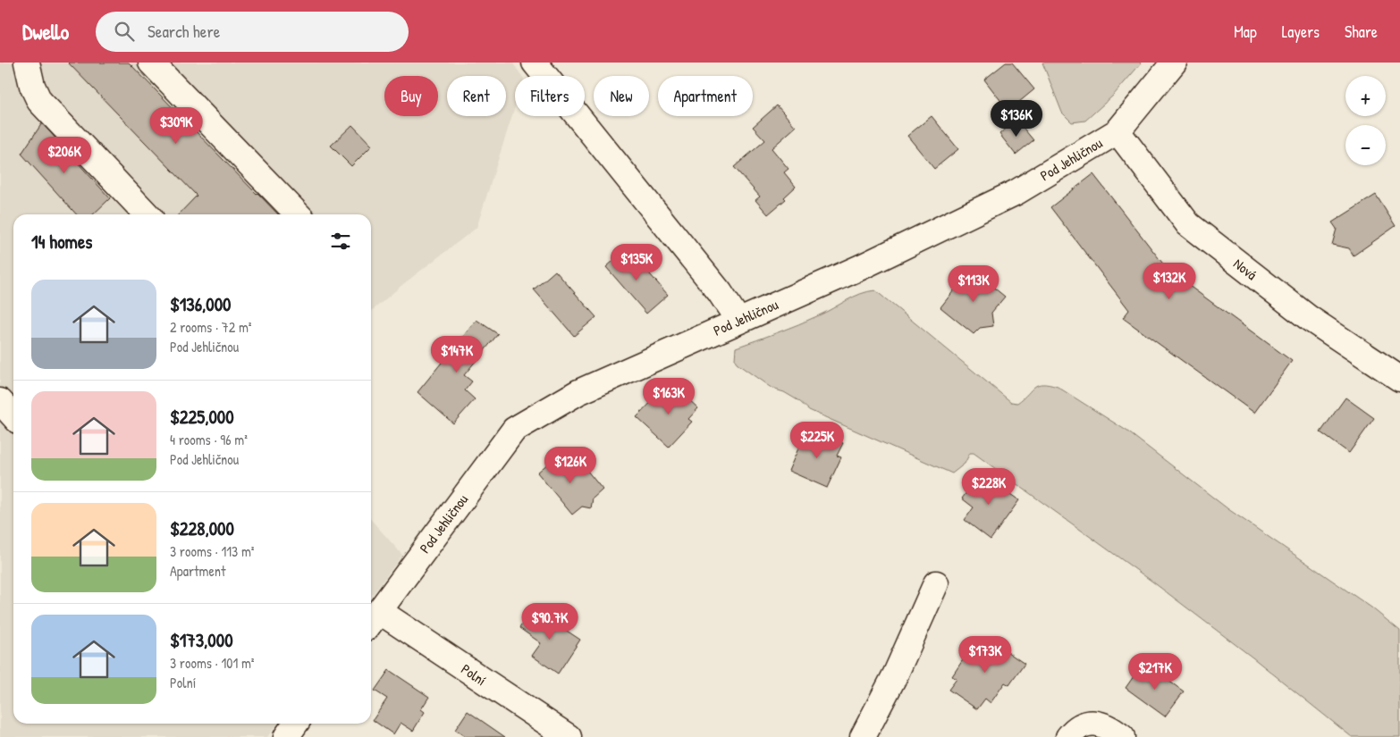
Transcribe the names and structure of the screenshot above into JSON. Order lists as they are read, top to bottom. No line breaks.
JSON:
{"streets":{"street":["Pod Jehličnou","Nová","Polní"]},"crossings":[["Pod Jehličnou","Nová"],["Pod Jehličnou","Polní"]],"page":{"header":"Dwello","search":"Search here","nav":["Map","Layers","Share"],"map_buttons":["+","−"],"chip":["Buy","Rent","Filters","New","Apartment"],"price":["$136K","$309K","$206K","$135K","$132K","$113K","$147K","$163K","$225K","$126K","$228K","$90.7K","$173K","$217K"],"heading":"14 homes","list":[{"name":"$136,000","note":"2 rooms · 72 m² · Pod Jehličnou"},{"name":"$225,000","note":"4 rooms · 96 m² · Pod Jehličnou"},{"name":"$228,000","note":"3 rooms · 113 m² · Apartment"},{"name":"$173,000","note":"3 rooms · 101 m² · Polní"}]}}
